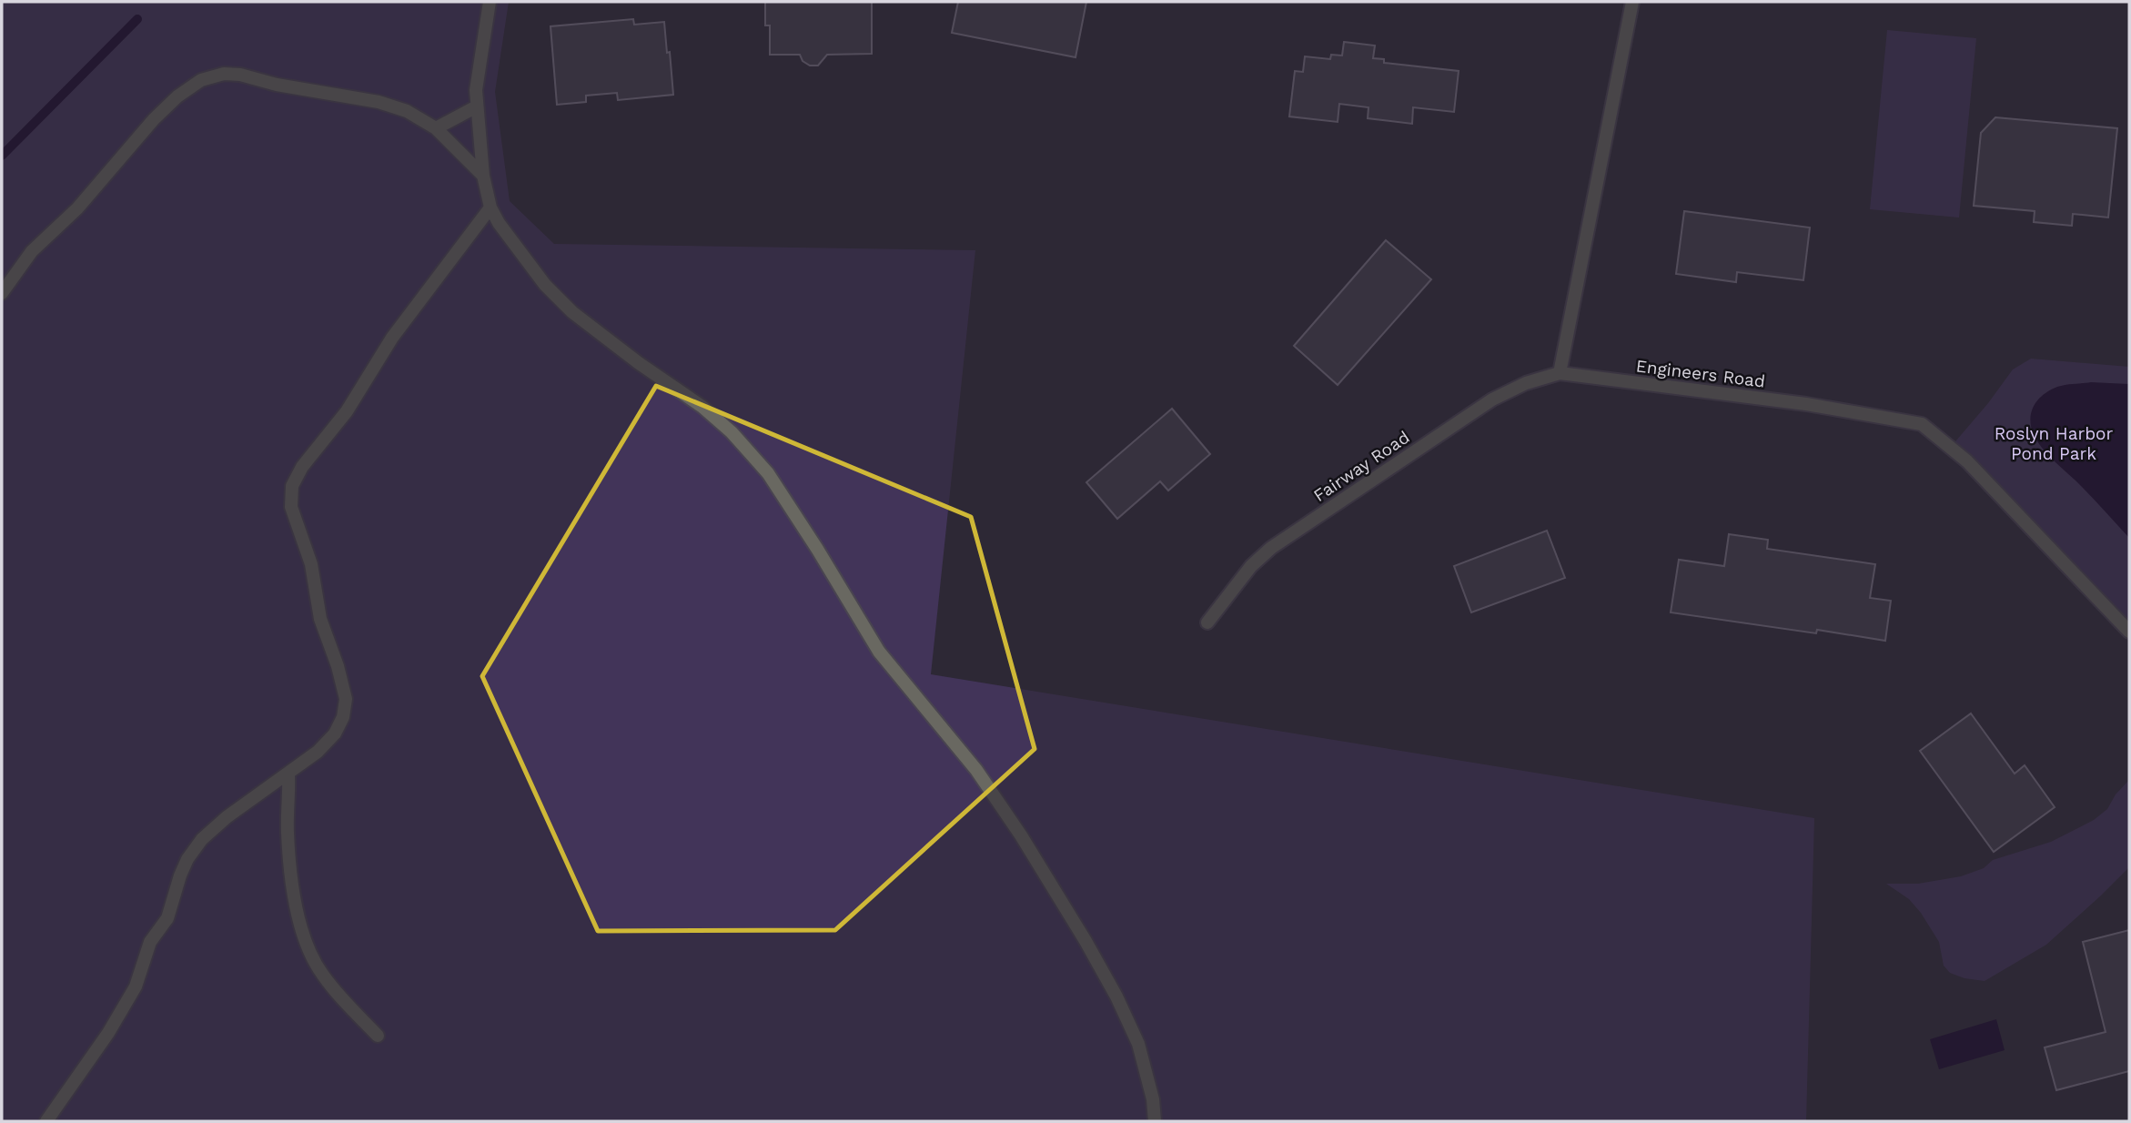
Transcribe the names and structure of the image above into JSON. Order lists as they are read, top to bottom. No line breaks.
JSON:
{"streets":{"street":["Engineers Road","Fairway Road"]},"crossings":[["Engineers Road","Fairway Road"]],"parks":["Roslyn Harbor Pond Park"]}
